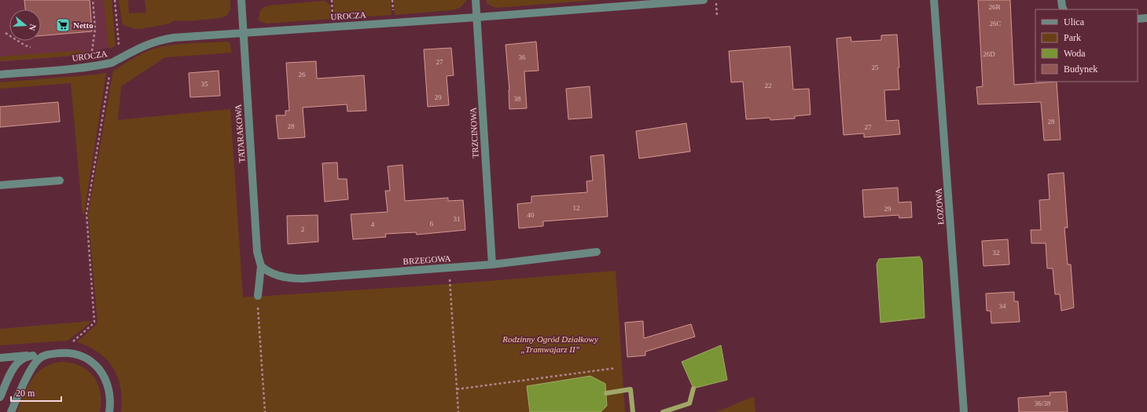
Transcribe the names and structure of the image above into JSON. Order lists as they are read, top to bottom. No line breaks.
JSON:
{"streets":{"street":["UROCZA","TRZCINOWA","TATARAKOWA","ŁOZOWA","BRZEGOWA"]},"crossings":[["UROCZA","TRZCINOWA"],["UROCZA","TATARAKOWA"],["TRZCINOWA","BRZEGOWA"],["TATARAKOWA","BRZEGOWA"]],"parks":["Rodzinny Ogród Działkowy „Tramwajarz II”"],"places":{"supermarket":["Netto"]},"house_numbers":["26B","26C","26D","36","27","25","26","35","22","29","38","28","28","27","12","29","40","31","6","4","2","32","34","36/38"],"legend":["Ulica","Park","Woda","Budynek"],"scale_bar":"20 m","north":"right"}
